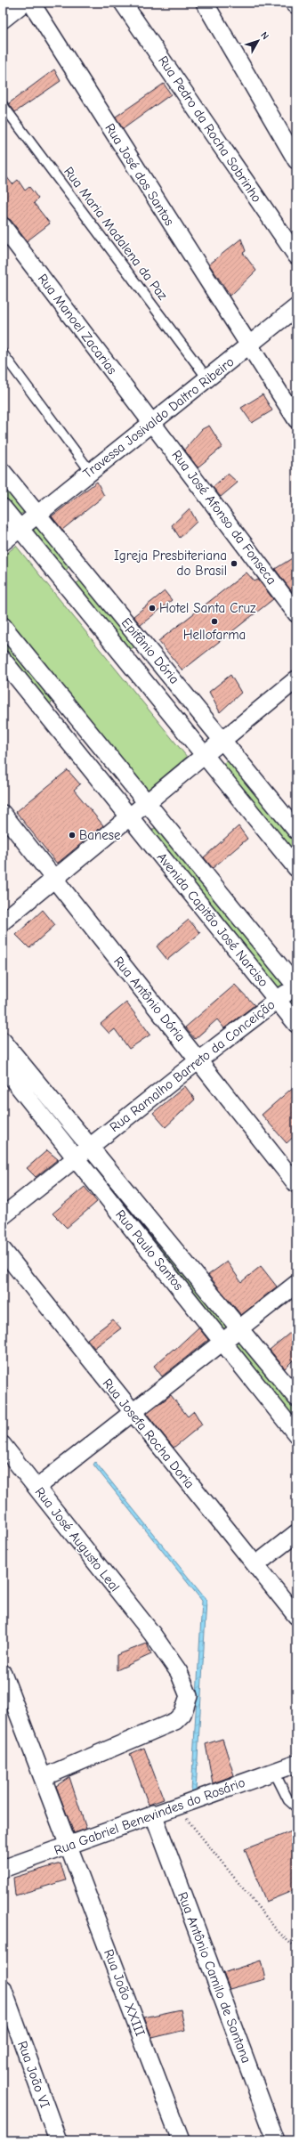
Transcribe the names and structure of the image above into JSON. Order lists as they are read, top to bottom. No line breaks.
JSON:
{"streets":{"street":["Rua Pedro da Rocha Sobrinho","Rua José dos Santos","Rua Manoel Zacarias","Travessa Josivaldo Daltro Ribeiro","Rua José Afonso da Fonseca","Epifânio Dória","Avenida Capitão José Narciso","Rua Antônio Dória","Rua Ramalho Barreto da Conceição","Rua Paulo Santos","Rua Josefa Rocha Doria","Rua José Augusto Leal","Rua Gabriel Benevindes do Rosário","Rua Antônio Camilo de Santana","Rua João XXIII","Rua João VI"],"lane":["Rua Maria Madalena da Paz"]},"crossings":[["Rua José dos Santos","Travessa Josivaldo Daltro Ribeiro"],["Rua Maria Madalena da Paz","Travessa Josivaldo Daltro Ribeiro"],["Rua Manoel Zacarias","Travessa Josivaldo Daltro Ribeiro"],["Rua Manoel Zacarias","Rua José Afonso da Fonseca"],["Travessa Josivaldo Daltro Ribeiro","Rua José Afonso da Fonseca"],["Travessa Josivaldo Daltro Ribeiro","Epifânio Dória"],["Avenida Capitão José Narciso","Rua Ramalho Barreto da Conceição"],["Rua Antônio Dória","Rua Ramalho Barreto da Conceição"],["Rua Ramalho Barreto da Conceição","Rua Paulo Santos"],["Rua José Augusto Leal","Rua João XXIII"],["Rua Gabriel Benevindes do Rosário","Rua Antônio Camilo de Santana"],["Rua Gabriel Benevindes do Rosário","Rua João XXIII"]],"places":["Igreja Presbiteriana do Brasil","Hotel Santa Cruz","Hellofarma","Banese"],"north":"top right"}
